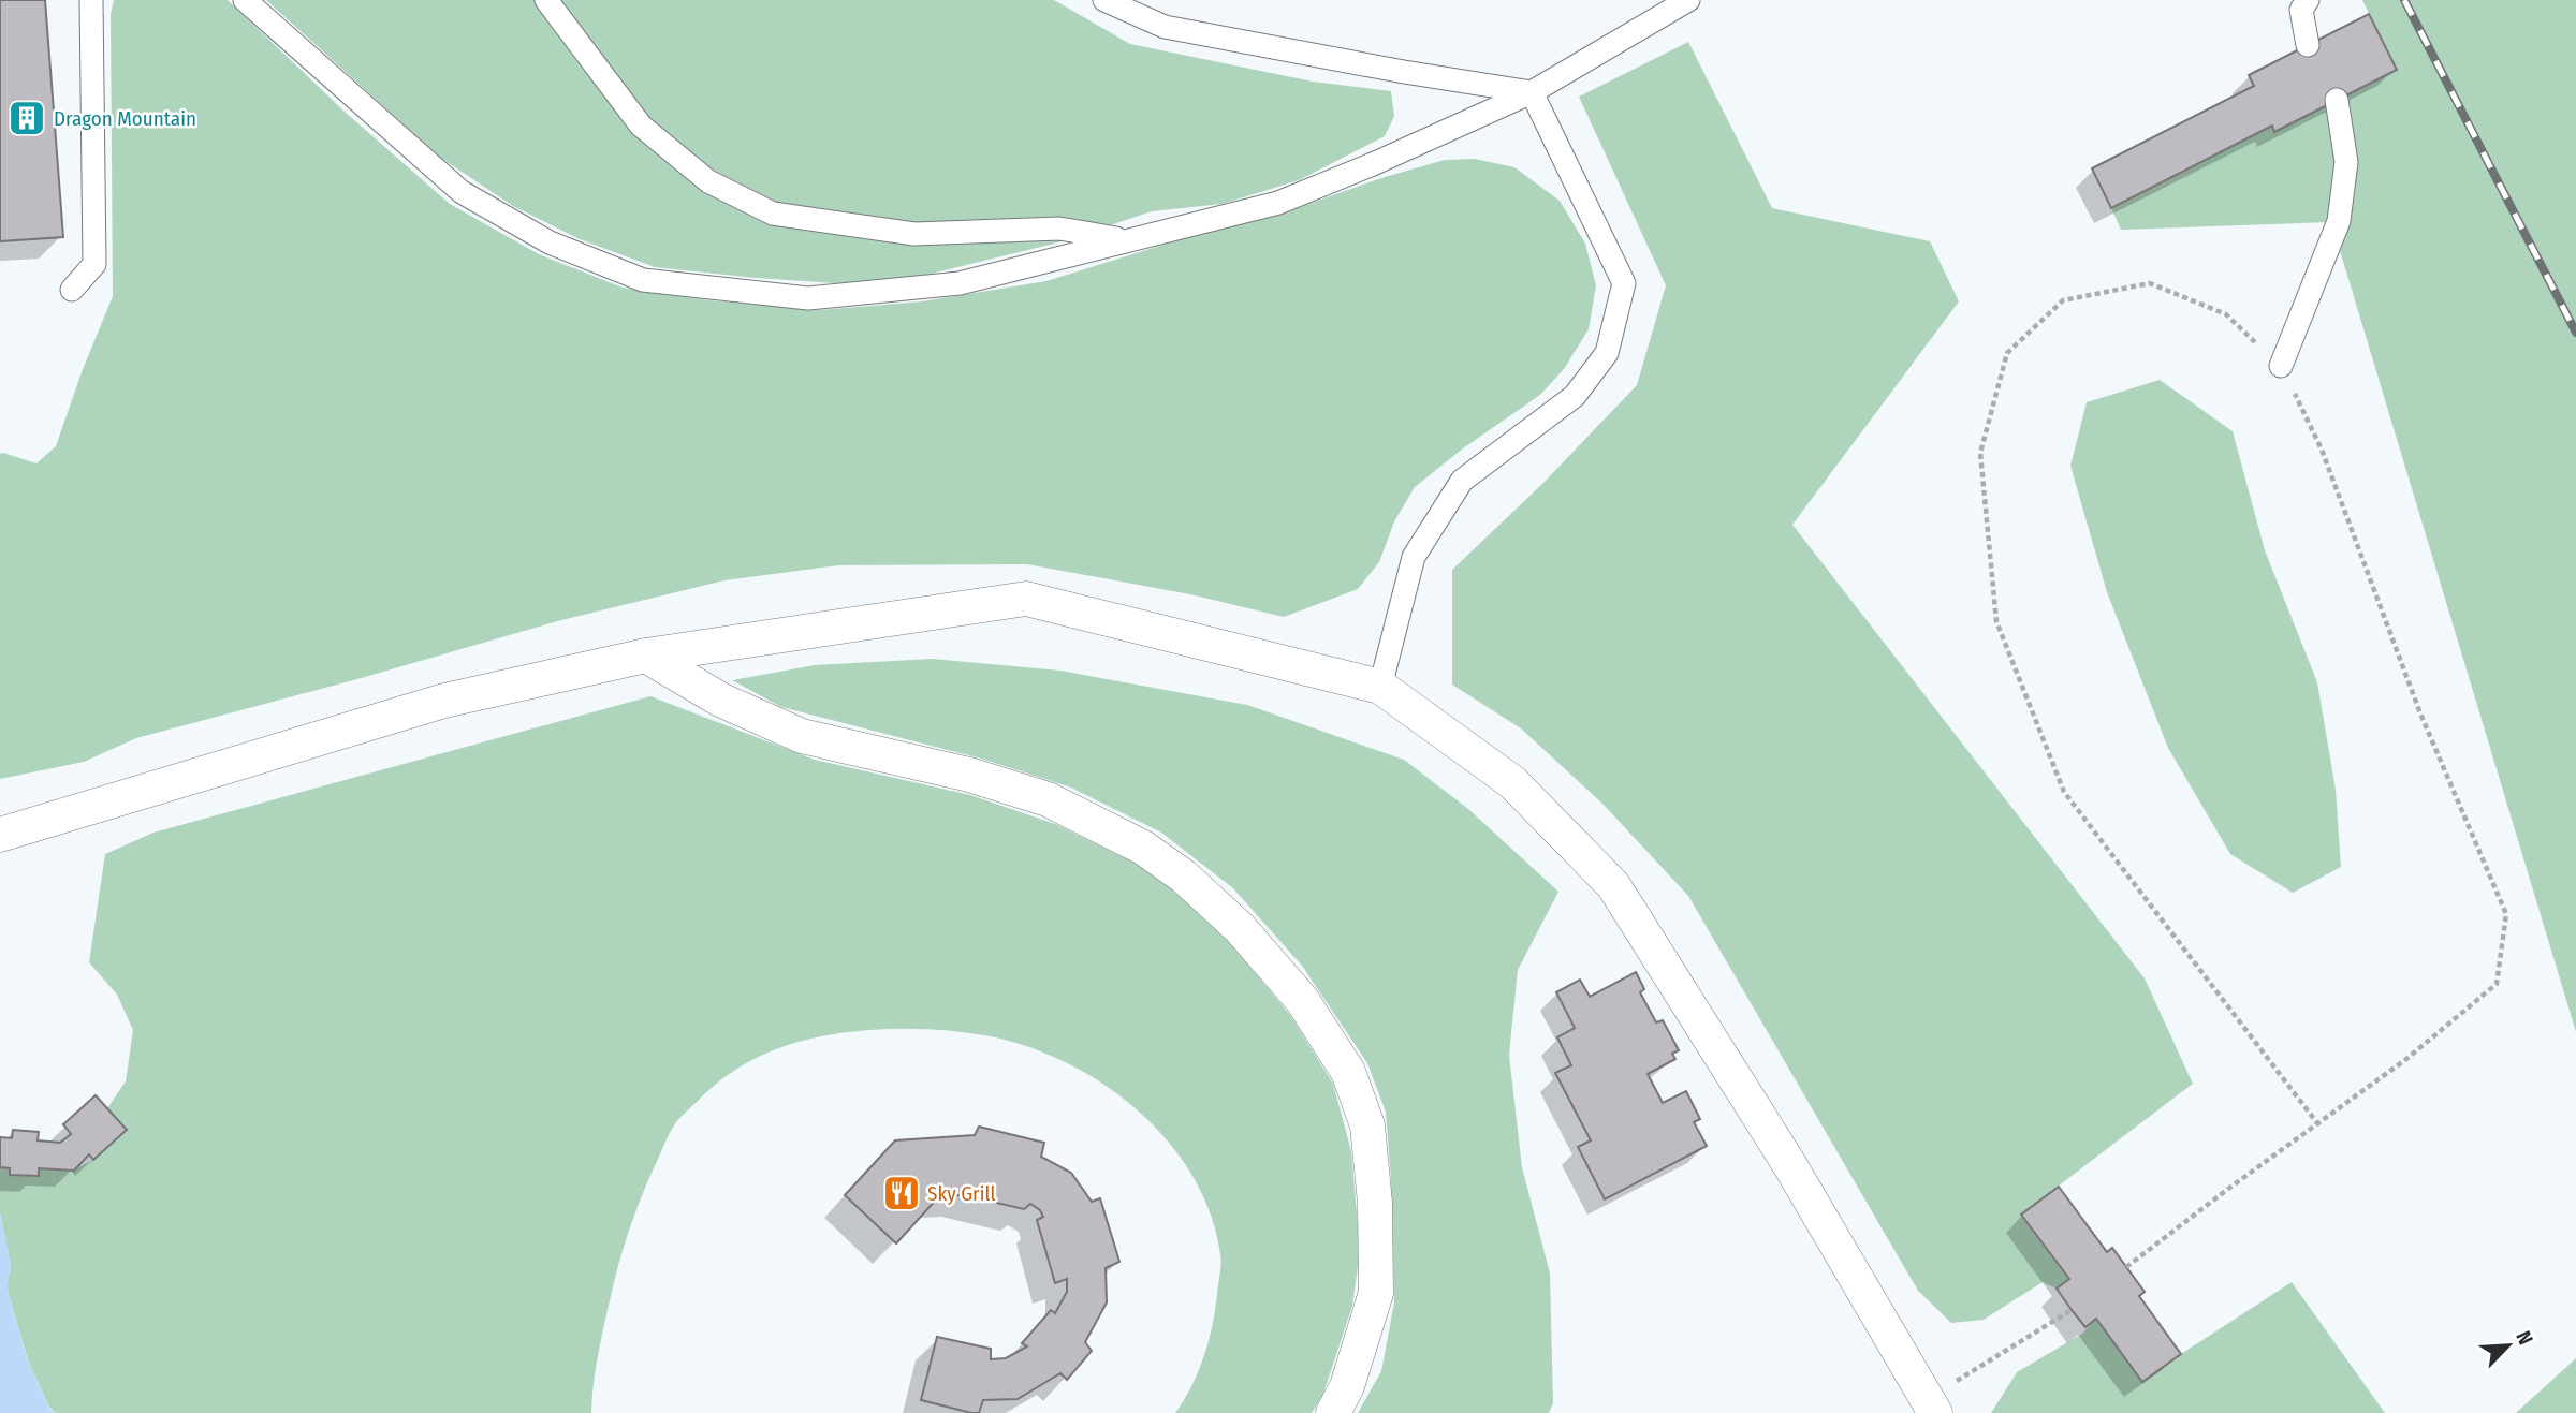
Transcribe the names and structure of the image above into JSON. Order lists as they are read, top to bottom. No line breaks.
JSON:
{"places":{"building":["Dragon Mountain"],"restaurant":["Sky Grill"]},"north":"top right"}
